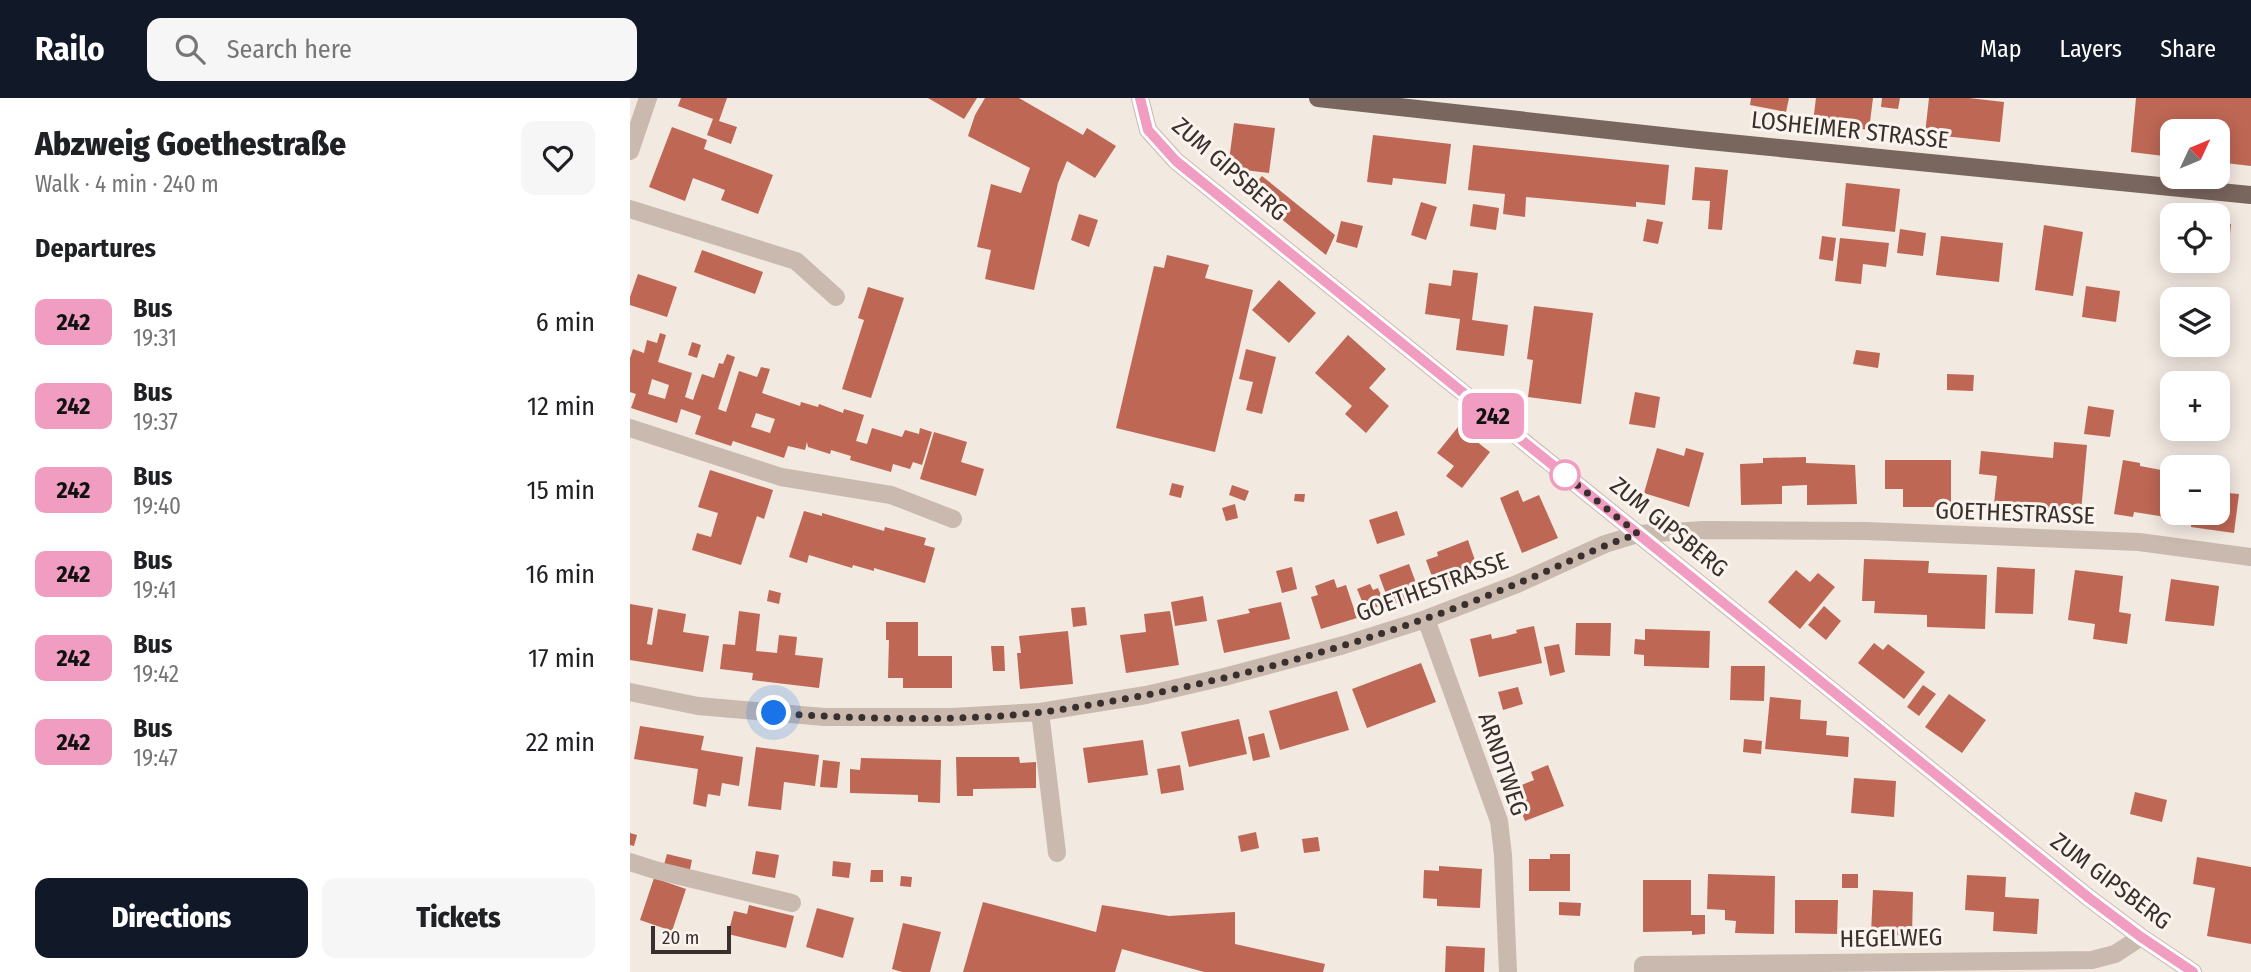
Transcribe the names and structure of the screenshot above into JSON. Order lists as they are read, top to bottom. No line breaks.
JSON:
{"streets":{"main road":["LOSHEIMER STRASSE"],"street":["ZUM GIPSBERG","GOETHESTRASSE","ARNDTWEG","HEGELWEG"]},"crossings":[["ZUM GIPSBERG","GOETHESTRASSE"],["ZUM GIPSBERG","HEGELWEG"],["GOETHESTRASSE","ARNDTWEG"]],"lines":["bus line 242"],"scale_bar":"20 m","north":"top right","page":{"header":"Railo","search":"Search here","nav":["Map","Layers","Share"],"heading":[["Abzweig Goethestraße","Walk · 4 min · 240 m"],"Departures"],"on_map":"242","map_buttons":["+","−"],"list":[{"mark":"242","name":"Bus","note":"19:31","value":"6 min"},{"mark":"242","name":"Bus","note":"19:37","value":"12 min"},{"mark":"242","name":"Bus","note":"19:40","value":"15 min"},{"mark":"242","name":"Bus","note":"19:41","value":"16 min"},{"mark":"242","name":"Bus","note":"19:42","value":"17 min"},{"mark":"242","name":"Bus","note":"19:47","value":"22 min"}],"buttons":["Directions","Tickets"],"scale":"20 m"}}
